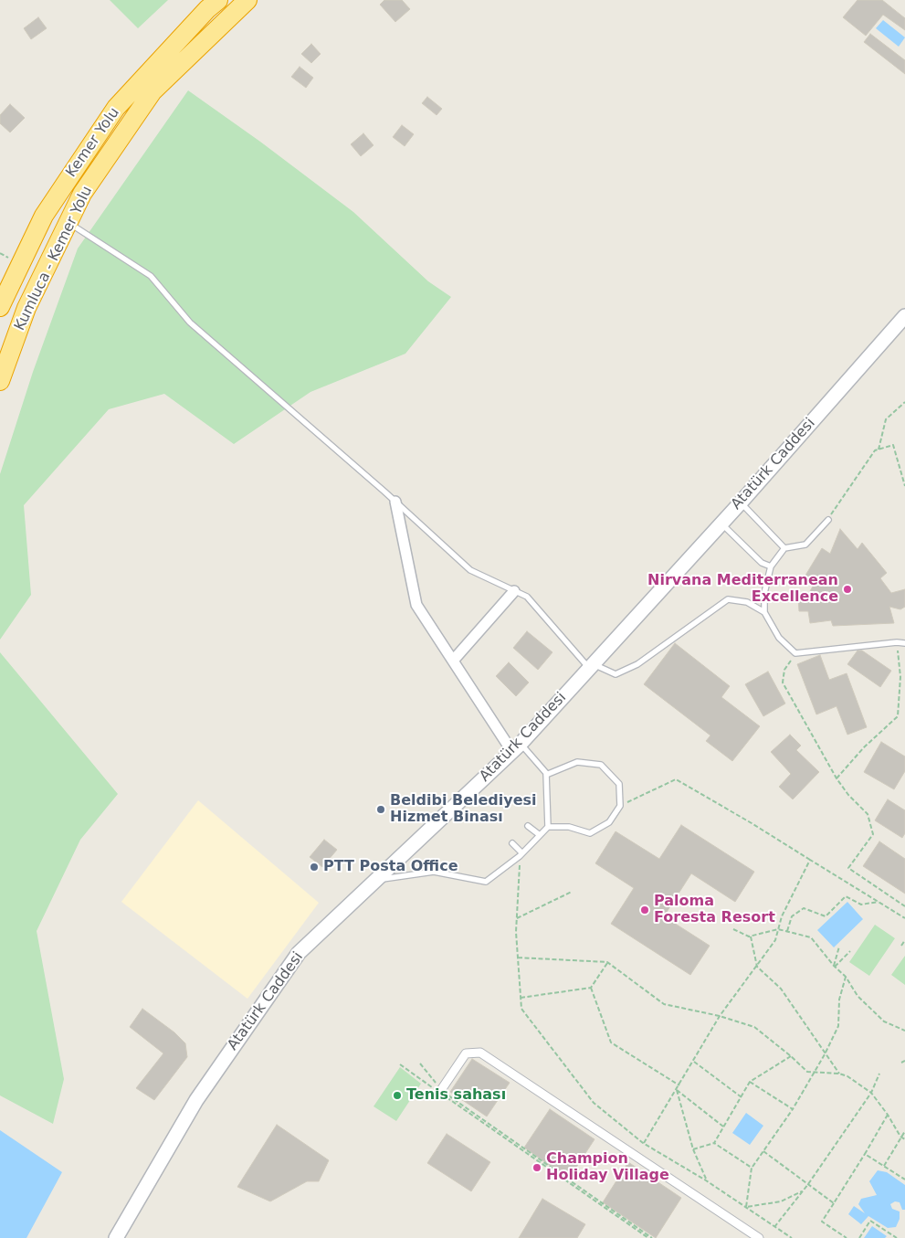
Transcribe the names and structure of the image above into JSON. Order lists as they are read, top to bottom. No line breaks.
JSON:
{"streets":{"highway":["Kemer Yolu","Kumluca - Kemer Yolu"],"street":["Atatürk Caddesi"]},"places":["Nirvana Mediterranean Excellence","Beldibi Belediyesi Hizmet Binası","PTT Posta Office","Paloma Foresta Resort","Tenis sahası","Champion Holiday Village"]}
